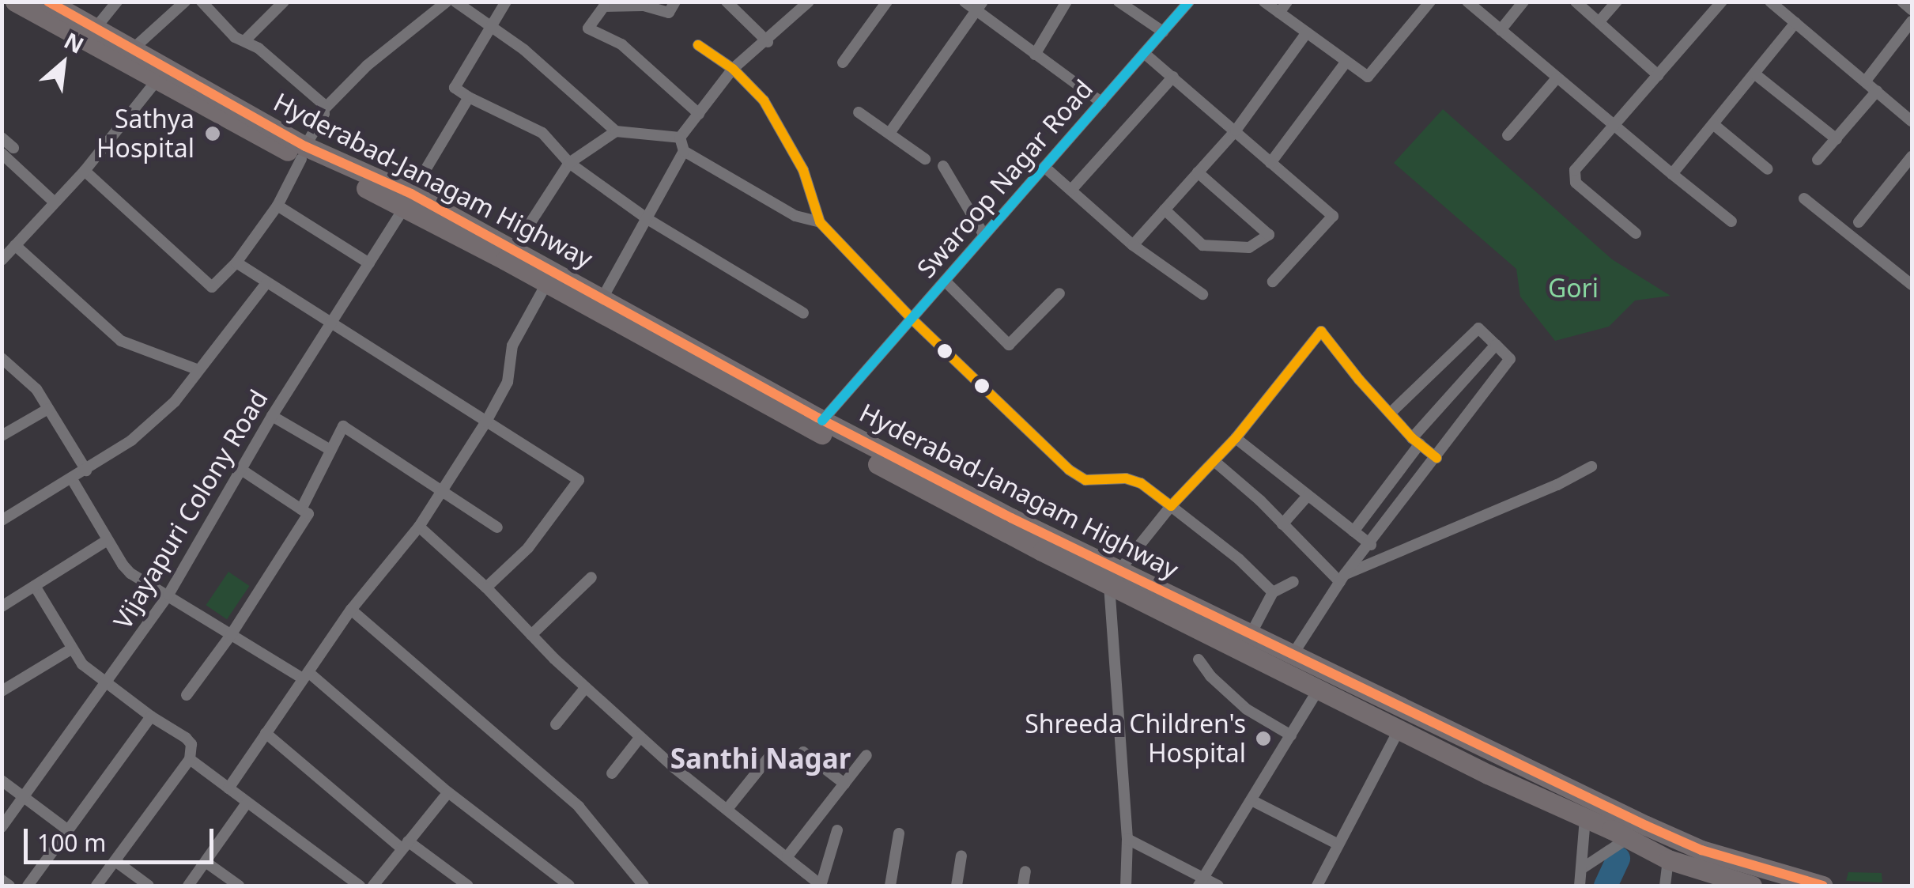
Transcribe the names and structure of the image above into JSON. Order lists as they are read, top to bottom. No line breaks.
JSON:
{"streets":{"highway":["Hyderabad-Janagam Highway"],"street":["Swaroop Nagar Road","Vijayapuri Colony Road"]},"crossings":[["Swaroop Nagar Road","Hyderabad-Janagam Highway"],["Hyderabad-Janagam Highway","Vijayapuri Colony Road"]],"districts":["Santhi Nagar"],"parks":["Gori"],"places":["Sathya Hospital","Shreeda Children's Hospital"],"scale_bar":"100 m","north":"top right"}
